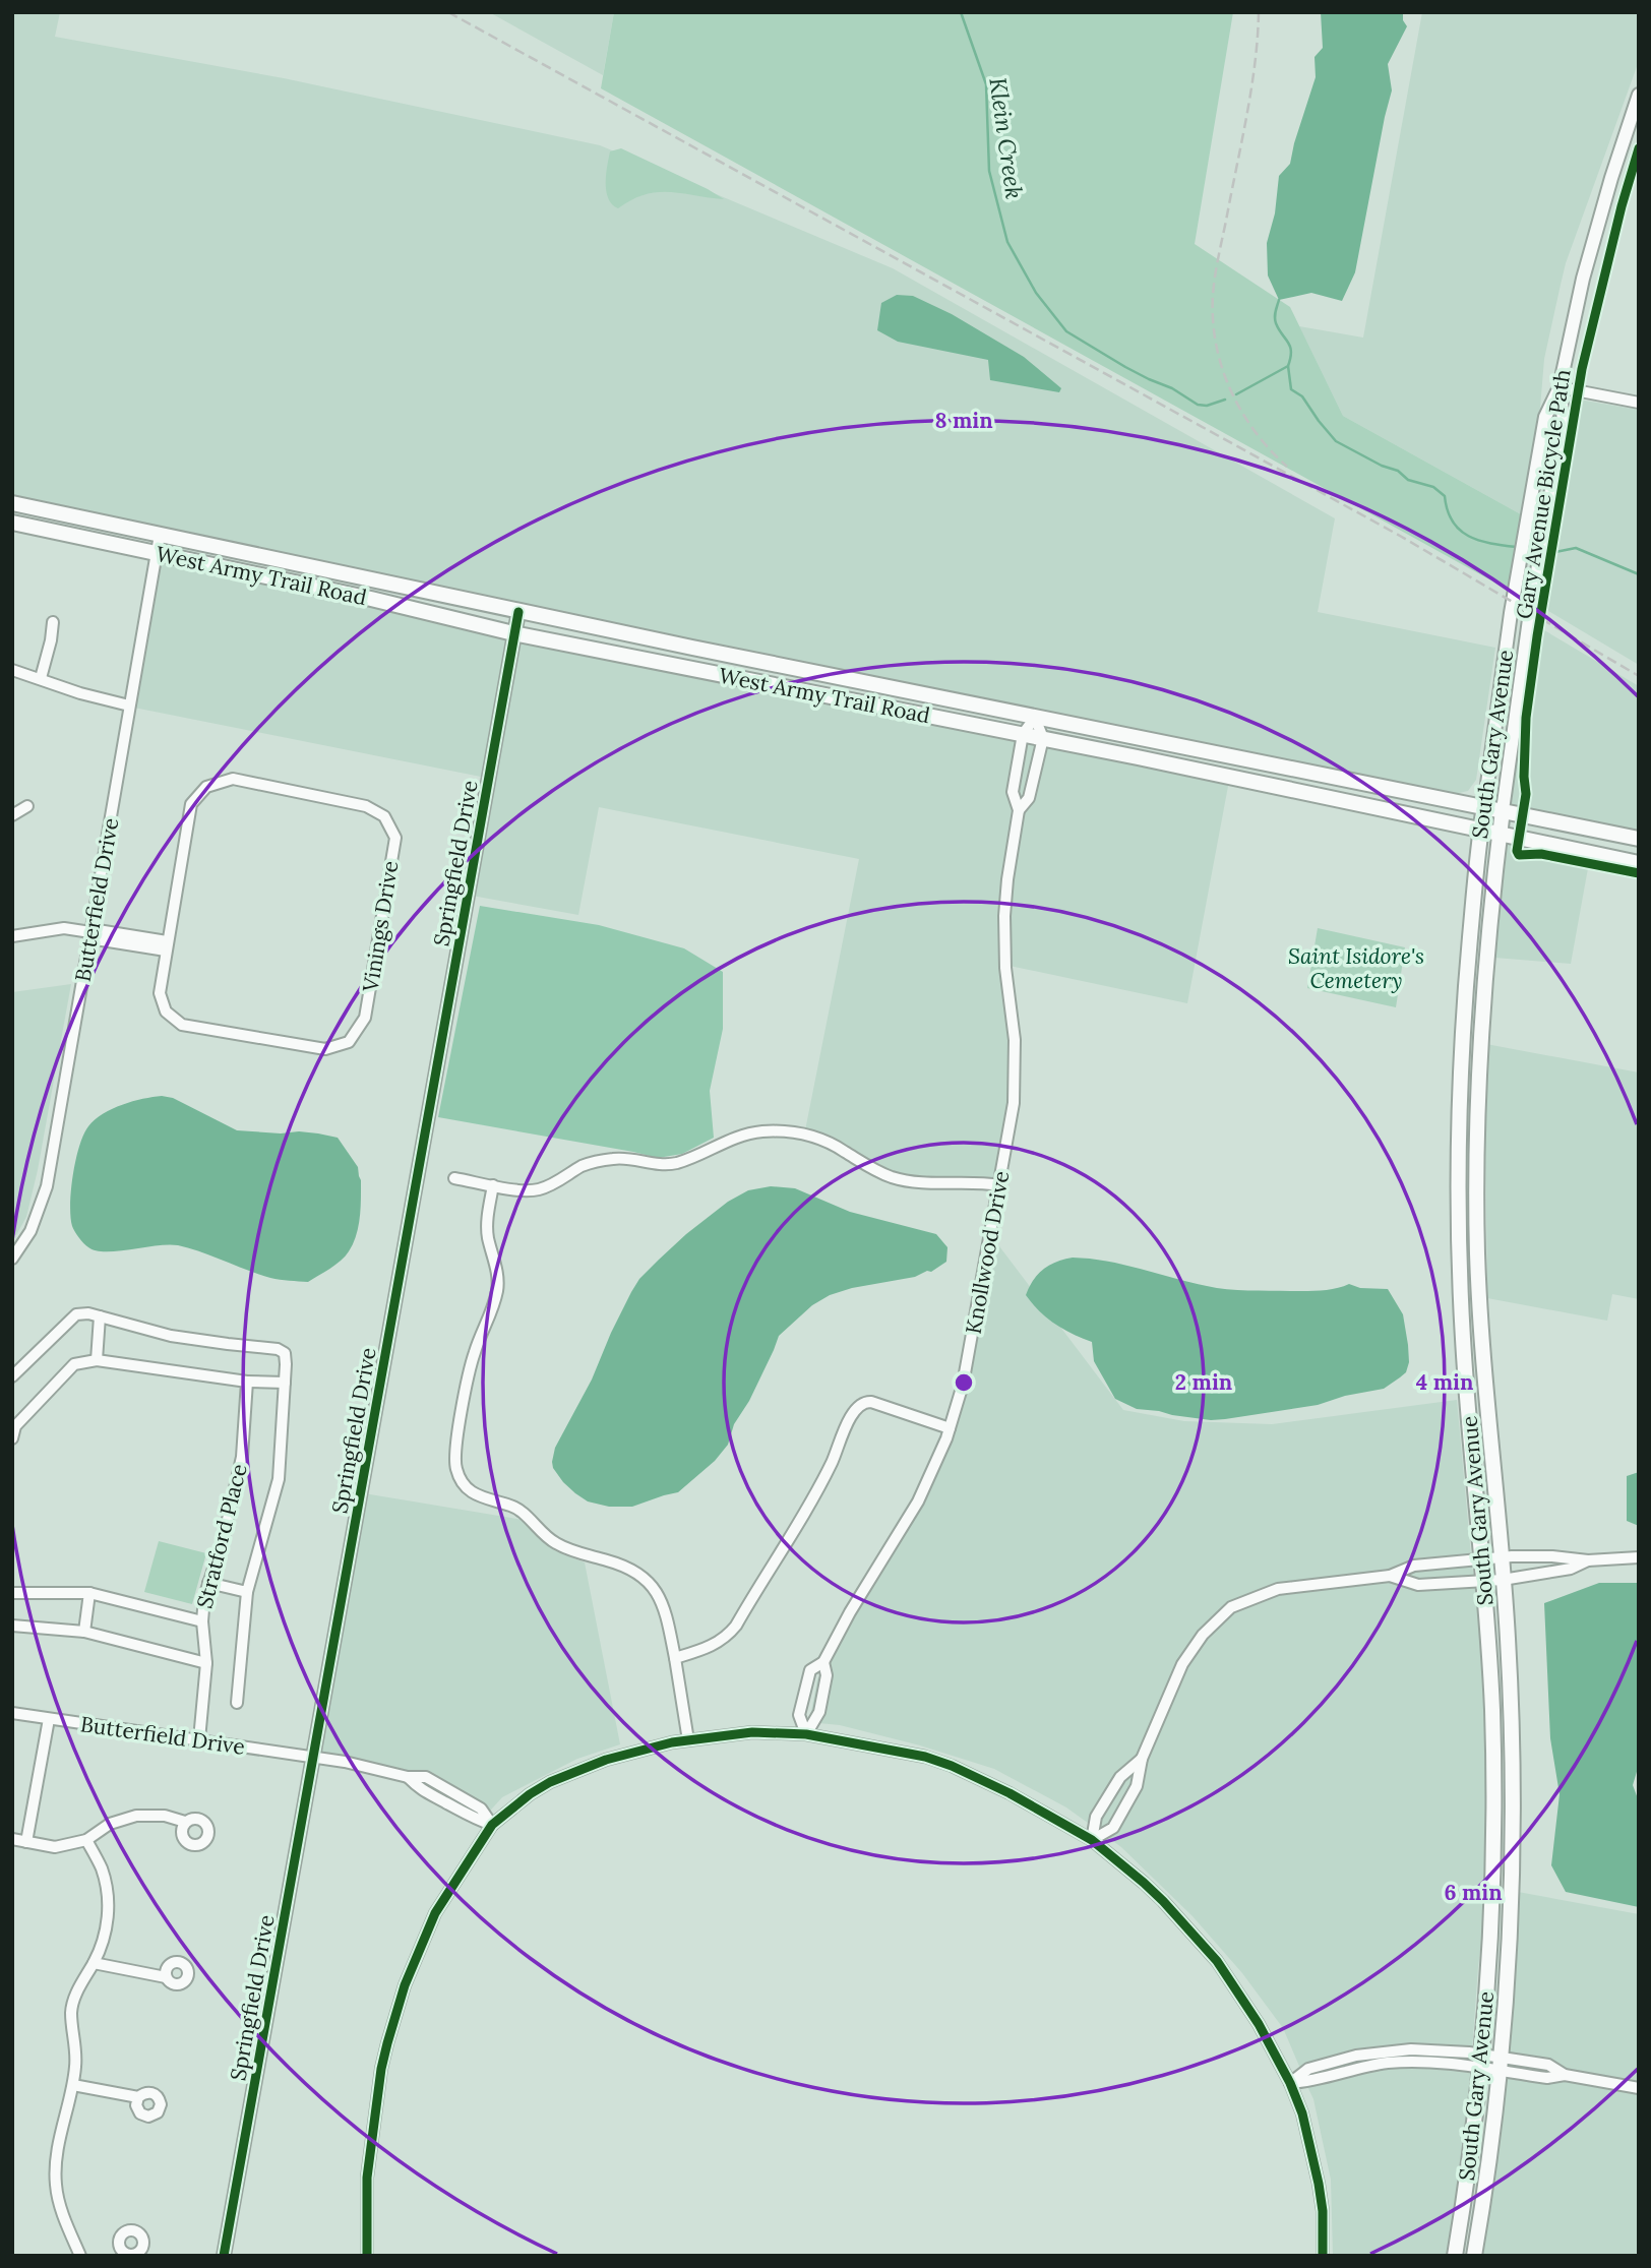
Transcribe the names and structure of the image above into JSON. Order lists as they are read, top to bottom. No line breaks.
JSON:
{"streets":{"main road":["West Army Trail Road","South Gary Avenue"],"street":["Springfield Drive","Butterfield Drive","Vinings Drive","Knollwood Drive","Stratford Place"],"cycle path":["Gary Avenue Bicycle Path"]},"crossings":[["West Army Trail Road","South Gary Avenue"],["West Army Trail Road","Springfield Drive"],["West Army Trail Road","Butterfield Drive"],["West Army Trail Road","Knollwood Drive"],["Springfield Drive","Butterfield Drive"],["Butterfield Drive","Stratford Place"]],"water":["Klein Creek"],"parks":["Saint Isidore's Cemetery"],"rings":["8 min","2 min","4 min","6 min"]}
